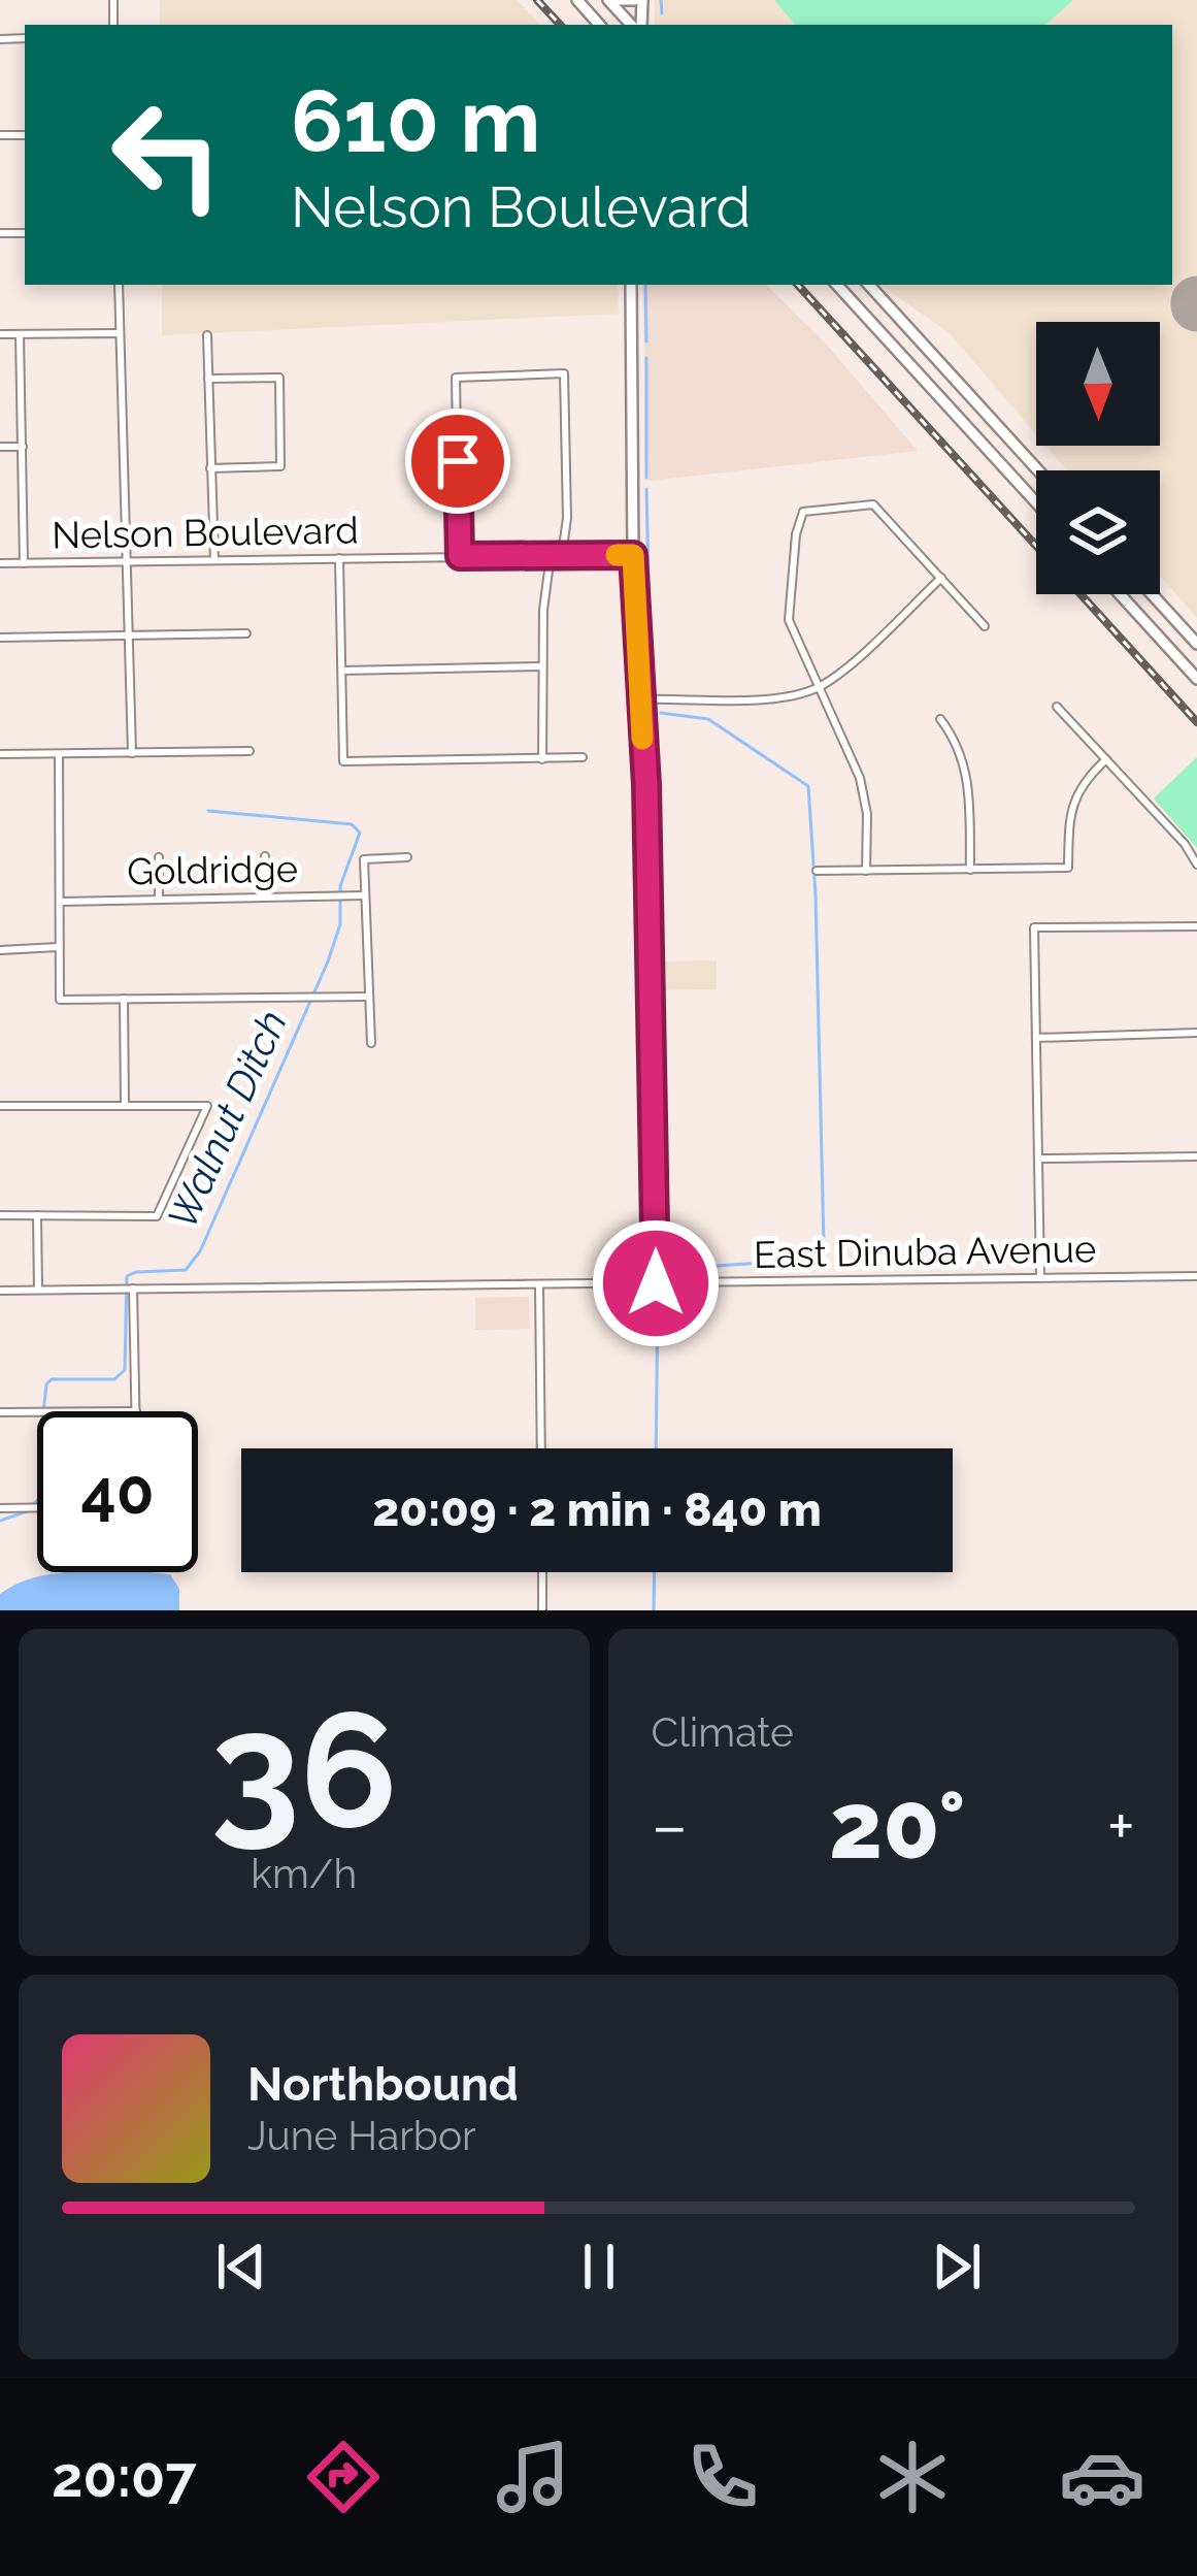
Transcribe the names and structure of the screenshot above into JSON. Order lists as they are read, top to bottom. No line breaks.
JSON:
{"streets":{"street":["Nelson Boulevard","Goldridge","East Dinuba Avenue"]},"water":["Walnut Ditch"],"north":"bottom","page":{"turn":["610 m","Nelson Boulevard"],"limit":"40","trip":"20:09 · 2 min · 840 m","tile":[["36","km/h"],"Climate"],"heat":["−","20°","+"],"song":["Northbound","June Harbor"],"tabs":"20:07"}}
